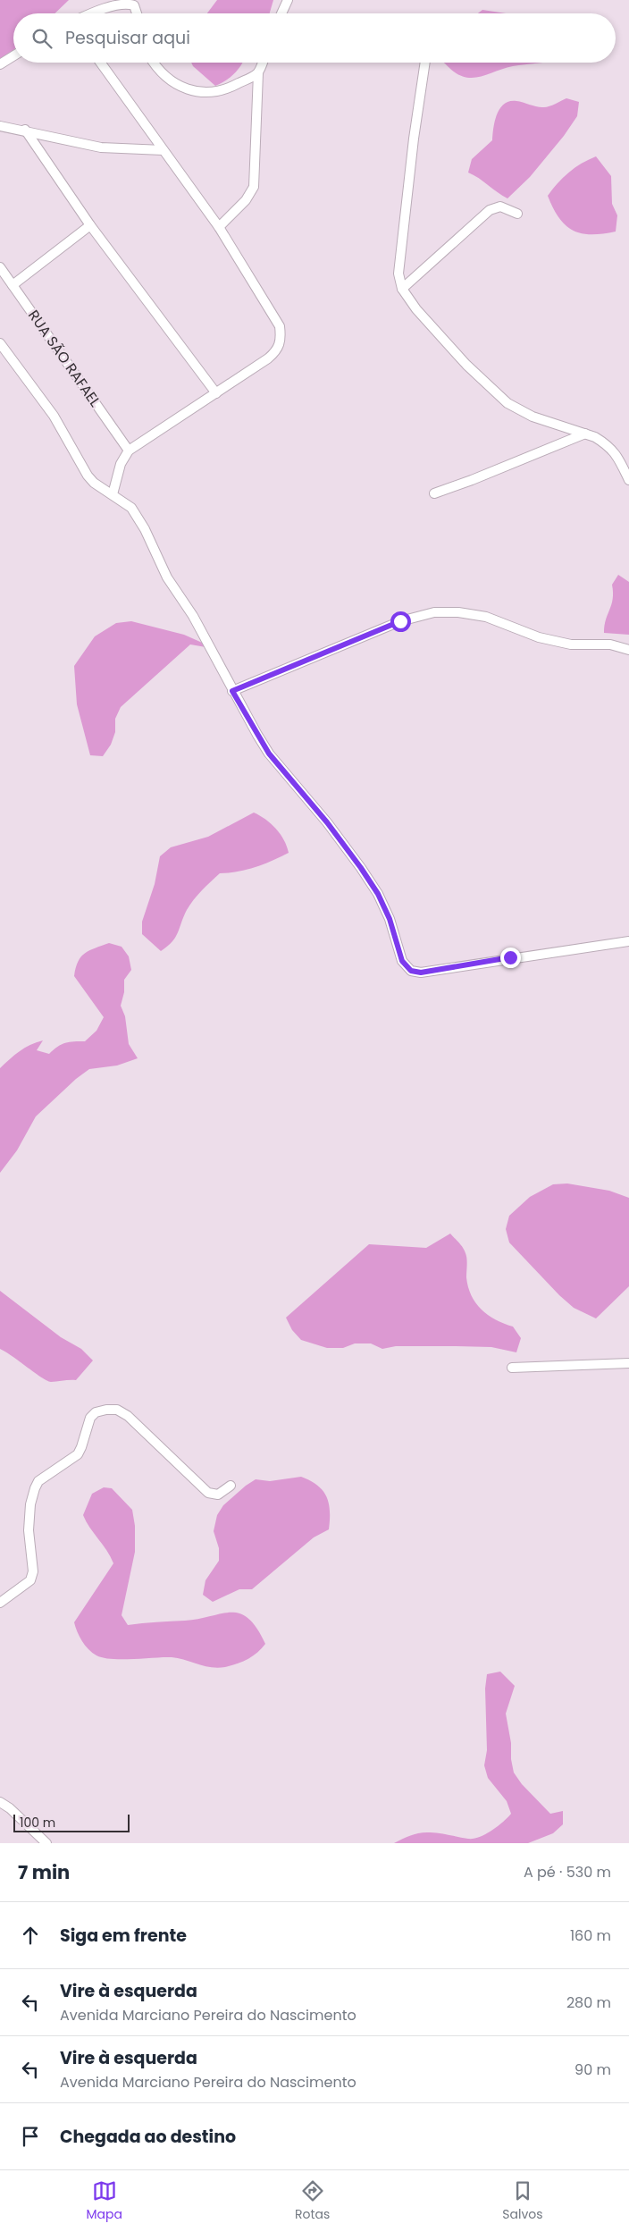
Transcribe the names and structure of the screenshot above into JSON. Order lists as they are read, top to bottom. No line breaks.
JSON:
{"streets":{"street":["RUA SÃO RAFAEL"]},"scale_bar":"100 m","page":{"search":"Pesquisar aqui","scale":"100 m","heading":["7 min","A pé · 530 m"],"list":[["Siga em frente","160 m"],["Vire à esquerda","Avenida Marciano Pereira do Nascimento","280 m"],["Vire à esquerda","Avenida Marciano Pereira do Nascimento","90 m"],"Chegada ao destino"],"nav":["Mapa","Rotas","Salvos"]}}
